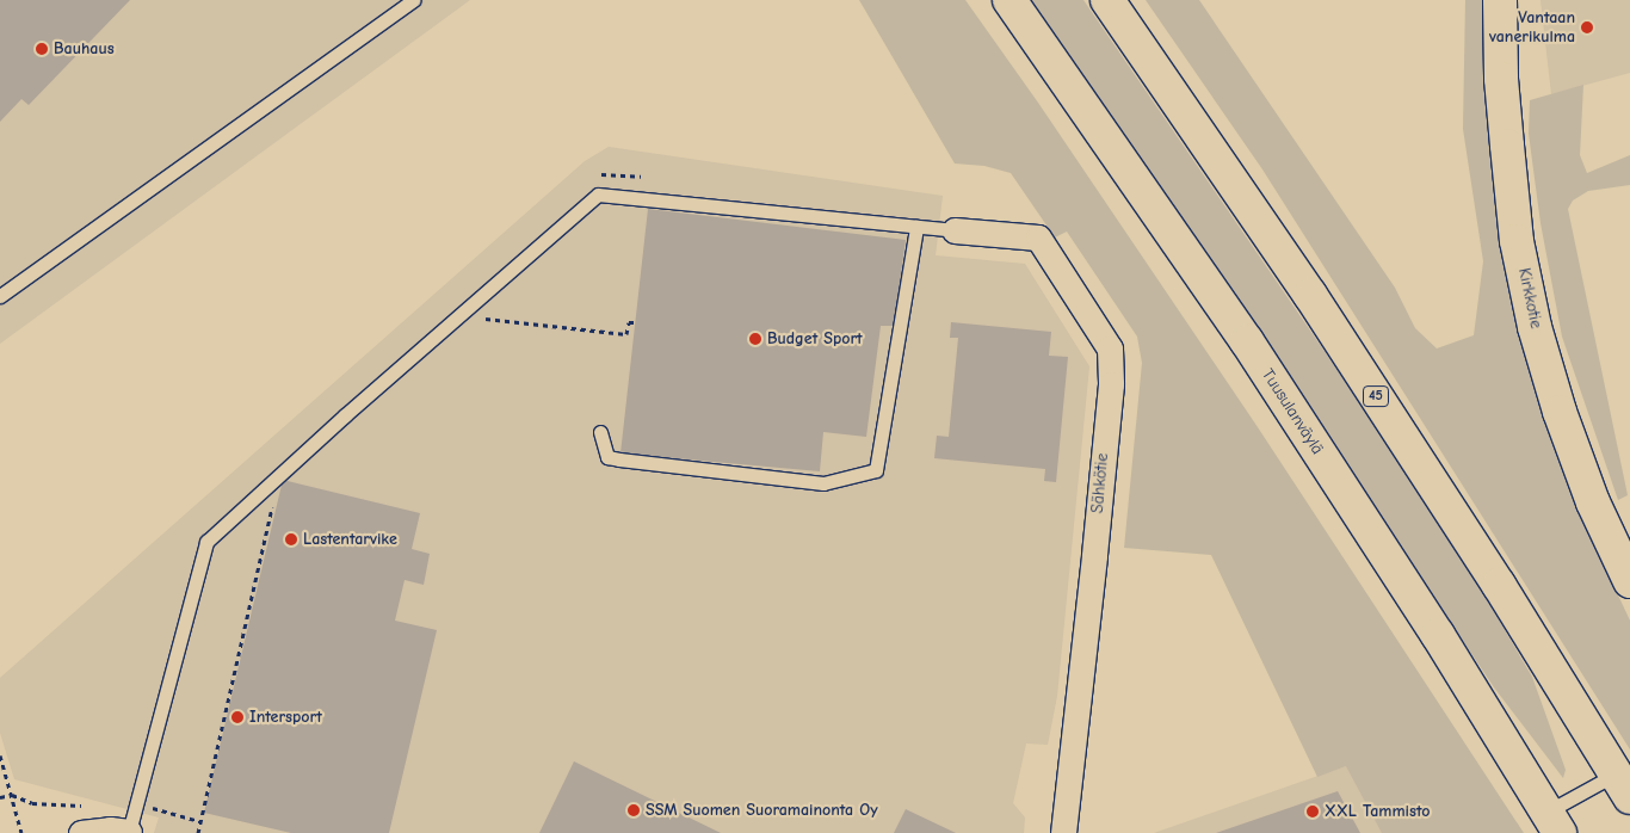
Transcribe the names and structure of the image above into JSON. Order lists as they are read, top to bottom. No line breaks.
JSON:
{"streets":{"main road":["Kirkkotie","45","Tuusulanväylä"],"street":["Sähkötie"]},"places":["Vantaan vanerikulma","Bauhaus","Budget Sport","Lastentarvike","Intersport","SSM Suomen Suoramainonta Oy","XXL Tammisto"]}
